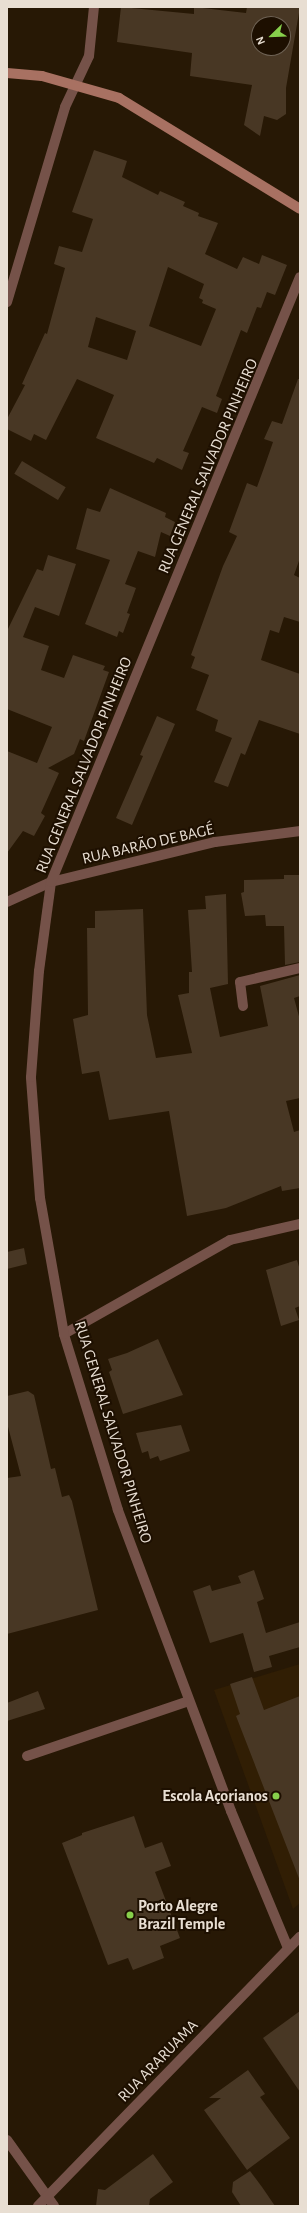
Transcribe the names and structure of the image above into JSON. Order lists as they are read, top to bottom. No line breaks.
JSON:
{"streets":{"street":["RUA GENERAL SALVADOR PINHEIRO","RUA BARÃO DE BAGÉ","RUA ARARUAMA"]},"crossings":[["RUA GENERAL SALVADOR PINHEIRO","RUA BARÃO DE BAGÉ"],["RUA GENERAL SALVADOR PINHEIRO","RUA ARARUAMA"]],"places":["Escola Açorianos","Porto Alegre Brazil Temple"],"north":"bottom left"}
